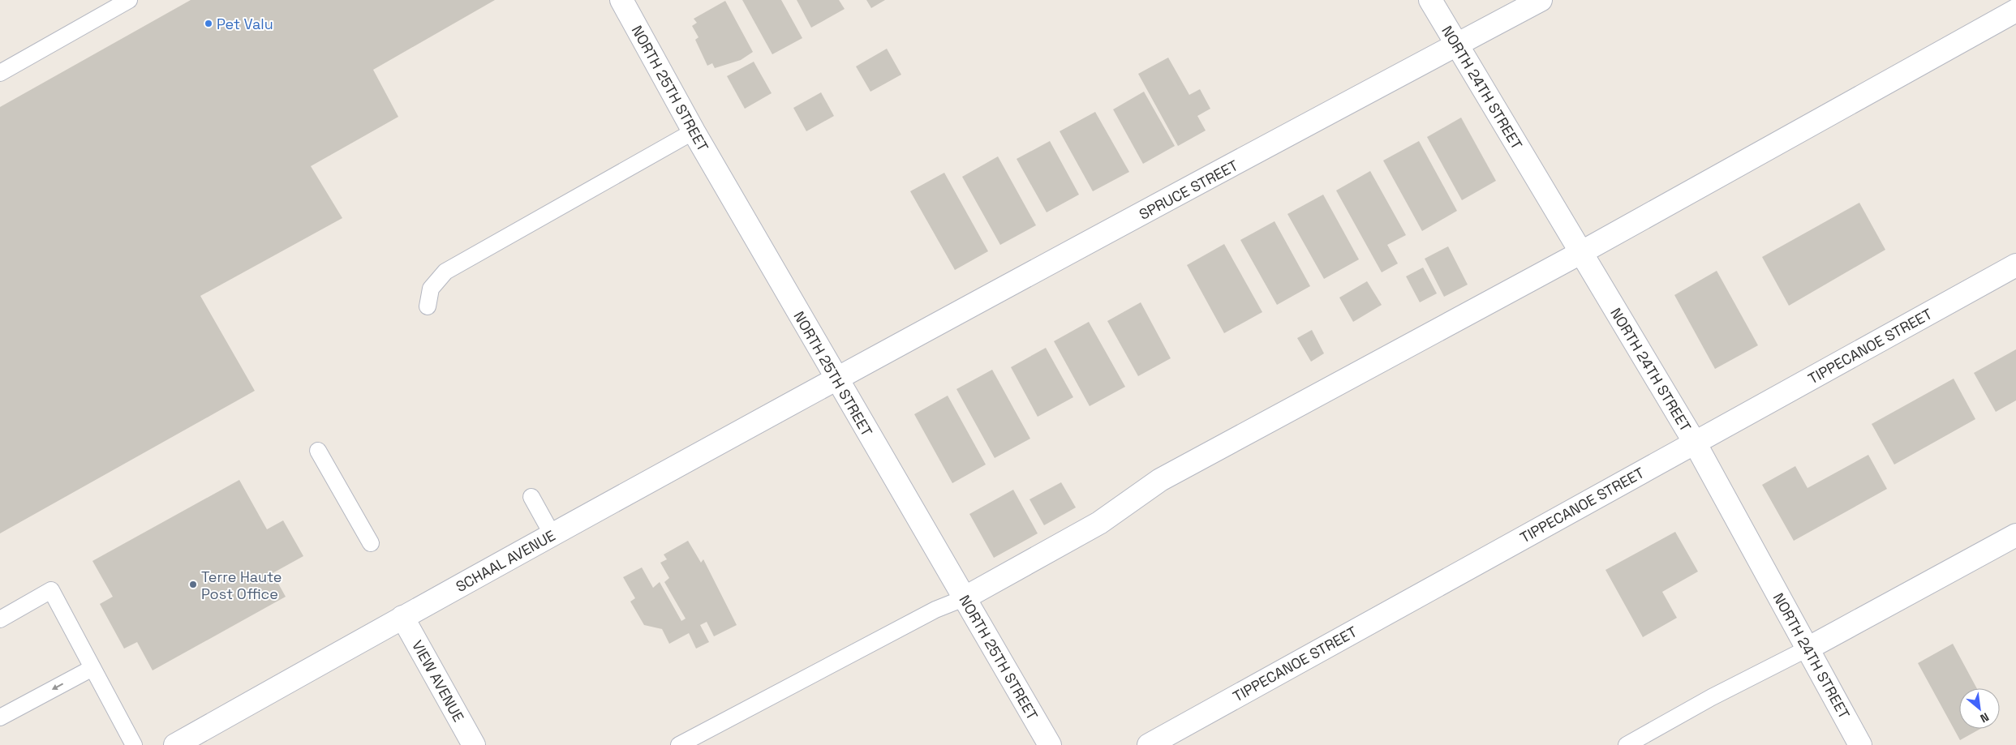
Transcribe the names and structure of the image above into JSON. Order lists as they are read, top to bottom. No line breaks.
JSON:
{"streets":{"street":["NORTH 24TH STREET","NORTH 25TH STREET","SPRUCE STREET","TIPPECANOE STREET","SCHAAL AVENUE","VIEW AVENUE"]},"crossings":[["NORTH 24TH STREET","SPRUCE STREET"],["NORTH 24TH STREET","TIPPECANOE STREET"],["NORTH 25TH STREET","SPRUCE STREET"],["NORTH 25TH STREET","SCHAAL AVENUE"],["SPRUCE STREET","SCHAAL AVENUE"],["SCHAAL AVENUE","VIEW AVENUE"]],"places":["Pet Valu","Terre Haute Post Office"],"north":"bottom right"}
